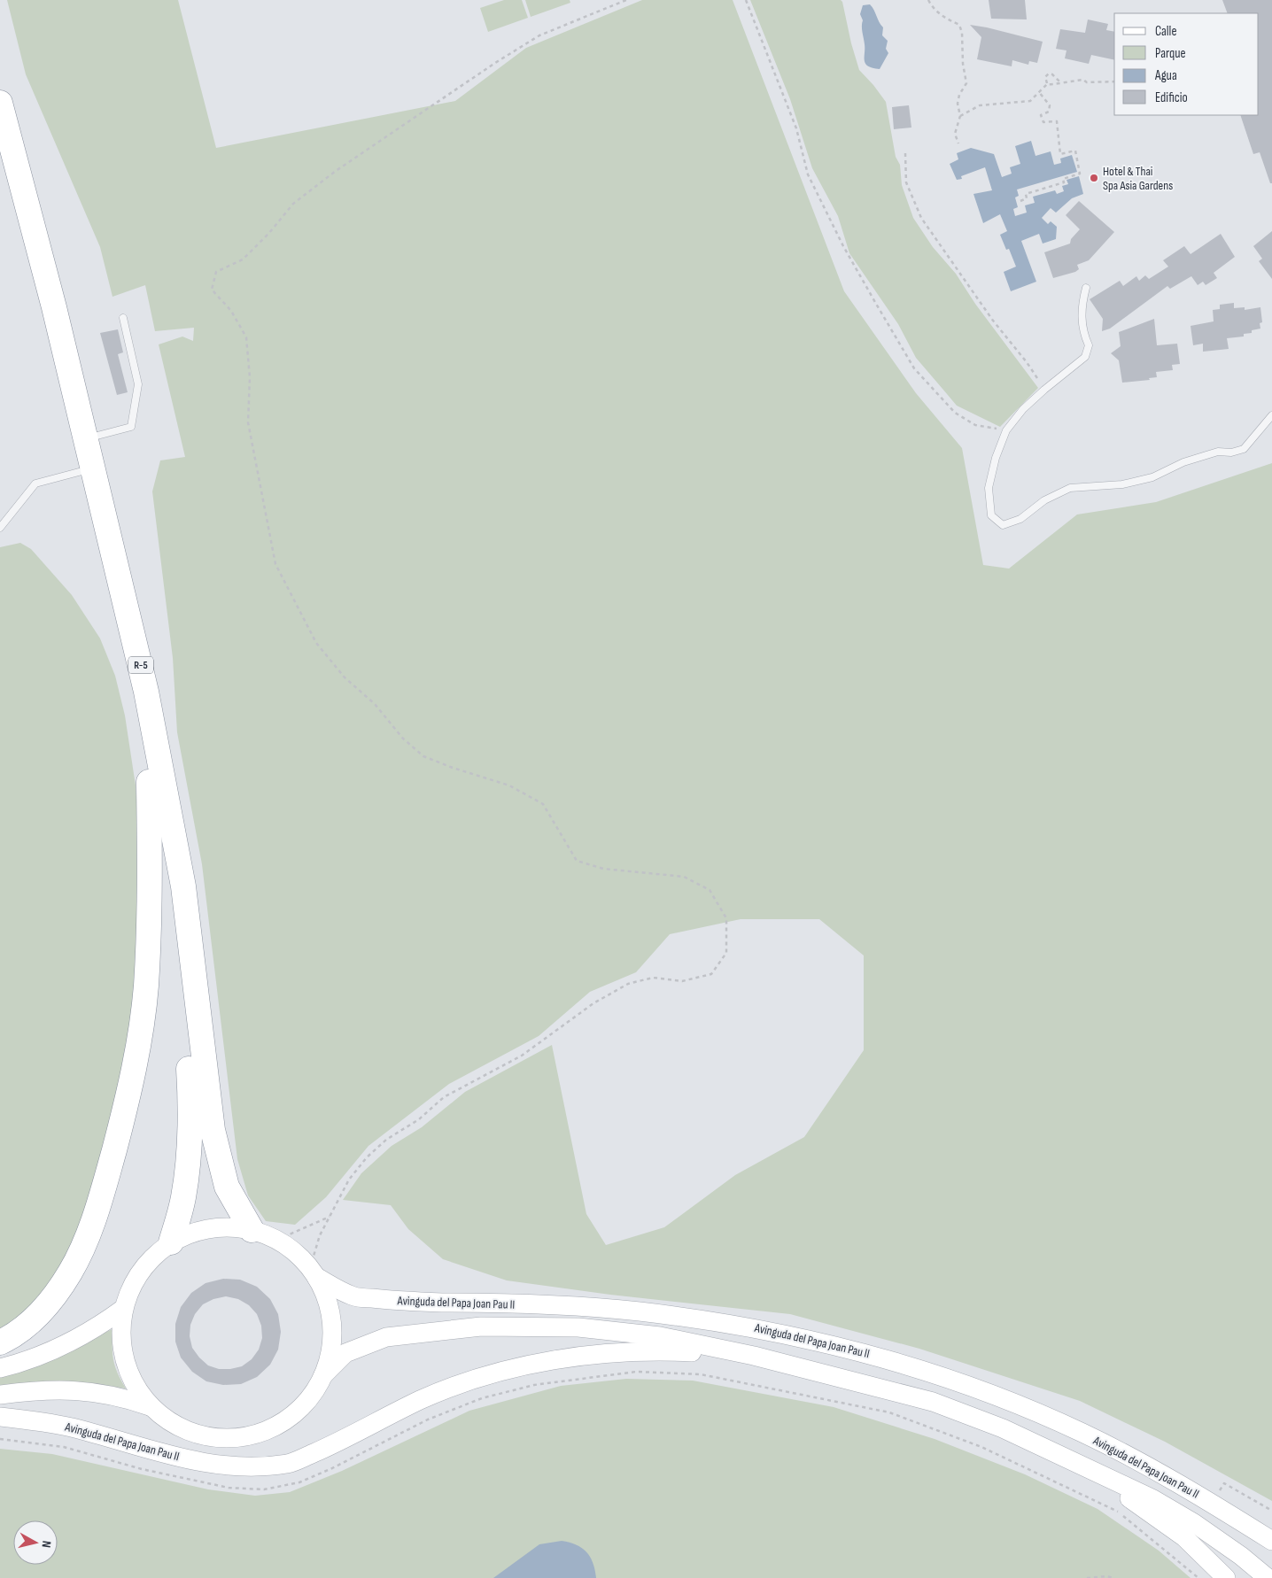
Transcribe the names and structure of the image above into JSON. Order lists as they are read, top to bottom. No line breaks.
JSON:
{"streets":{"highway":["R-5"],"main road":["Avinguda del Papa Joan Pau II"]},"places":["Hotel & Thai Spa Asia Gardens"],"legend":["Calle","Parque","Agua","Edificio"],"north":"right"}
